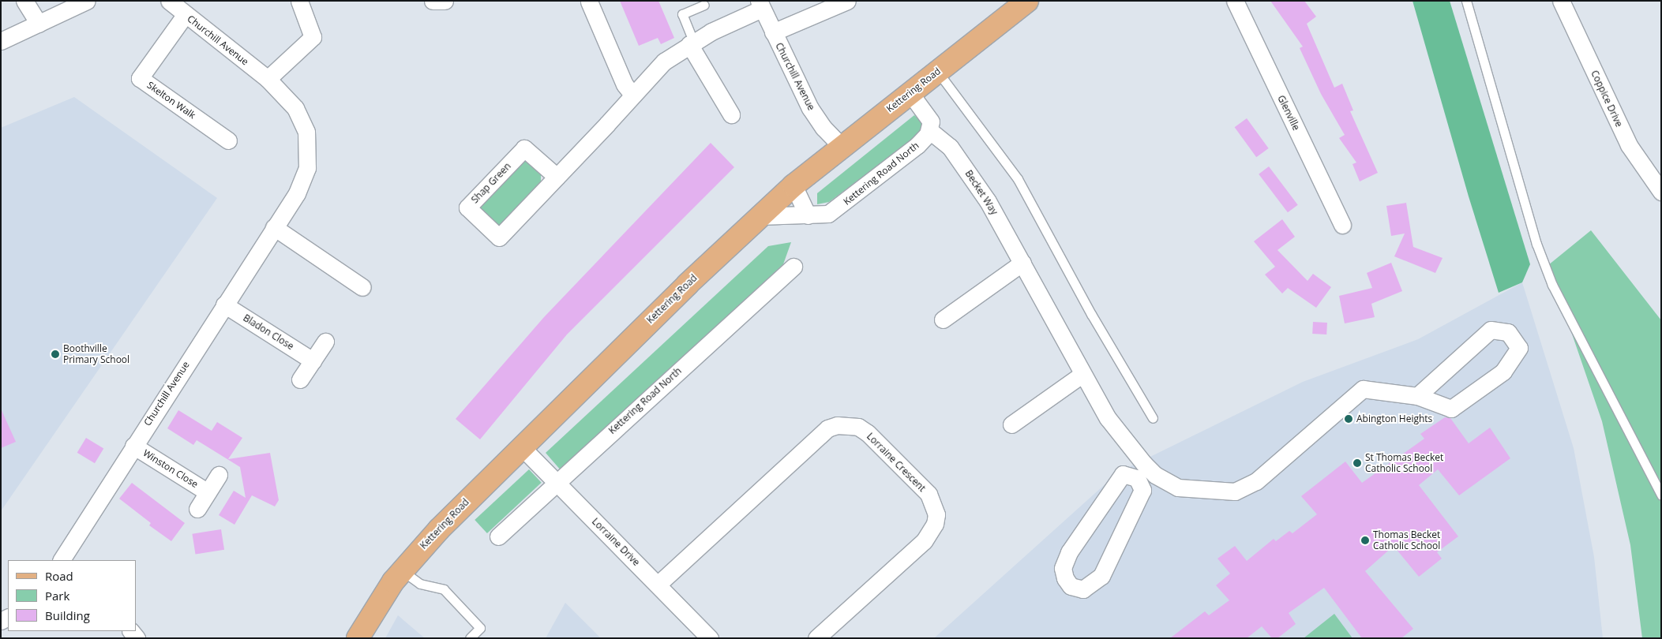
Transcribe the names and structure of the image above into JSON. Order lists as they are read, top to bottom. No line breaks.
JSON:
{"streets":{"main road":["Kettering Road"],"street":["Churchill Avenue","Coppice Drive","Skelton Walk","Glenville","Kettering Road North","Shap Green","Becket Way","Bladon Close","Lorraine Crescent","Winston Close","Lorraine Drive"]},"crossings":[["Churchill Avenue","Kettering Road"],["Churchill Avenue","Skelton Walk"],["Churchill Avenue","Shap Green"],["Churchill Avenue","Bladon Close"],["Churchill Avenue","Winston Close"],["Kettering Road","Kettering Road North"],["Kettering Road","Lorraine Drive"],["Kettering Road North","Becket Way"],["Kettering Road North","Lorraine Drive"],["Lorraine Crescent","Lorraine Drive"]],"places":["Boothville Primary School","Abington Heights","St Thomas Becket Catholic School","Thomas Becket Catholic School"],"legend":["Road","Park","Building"]}
